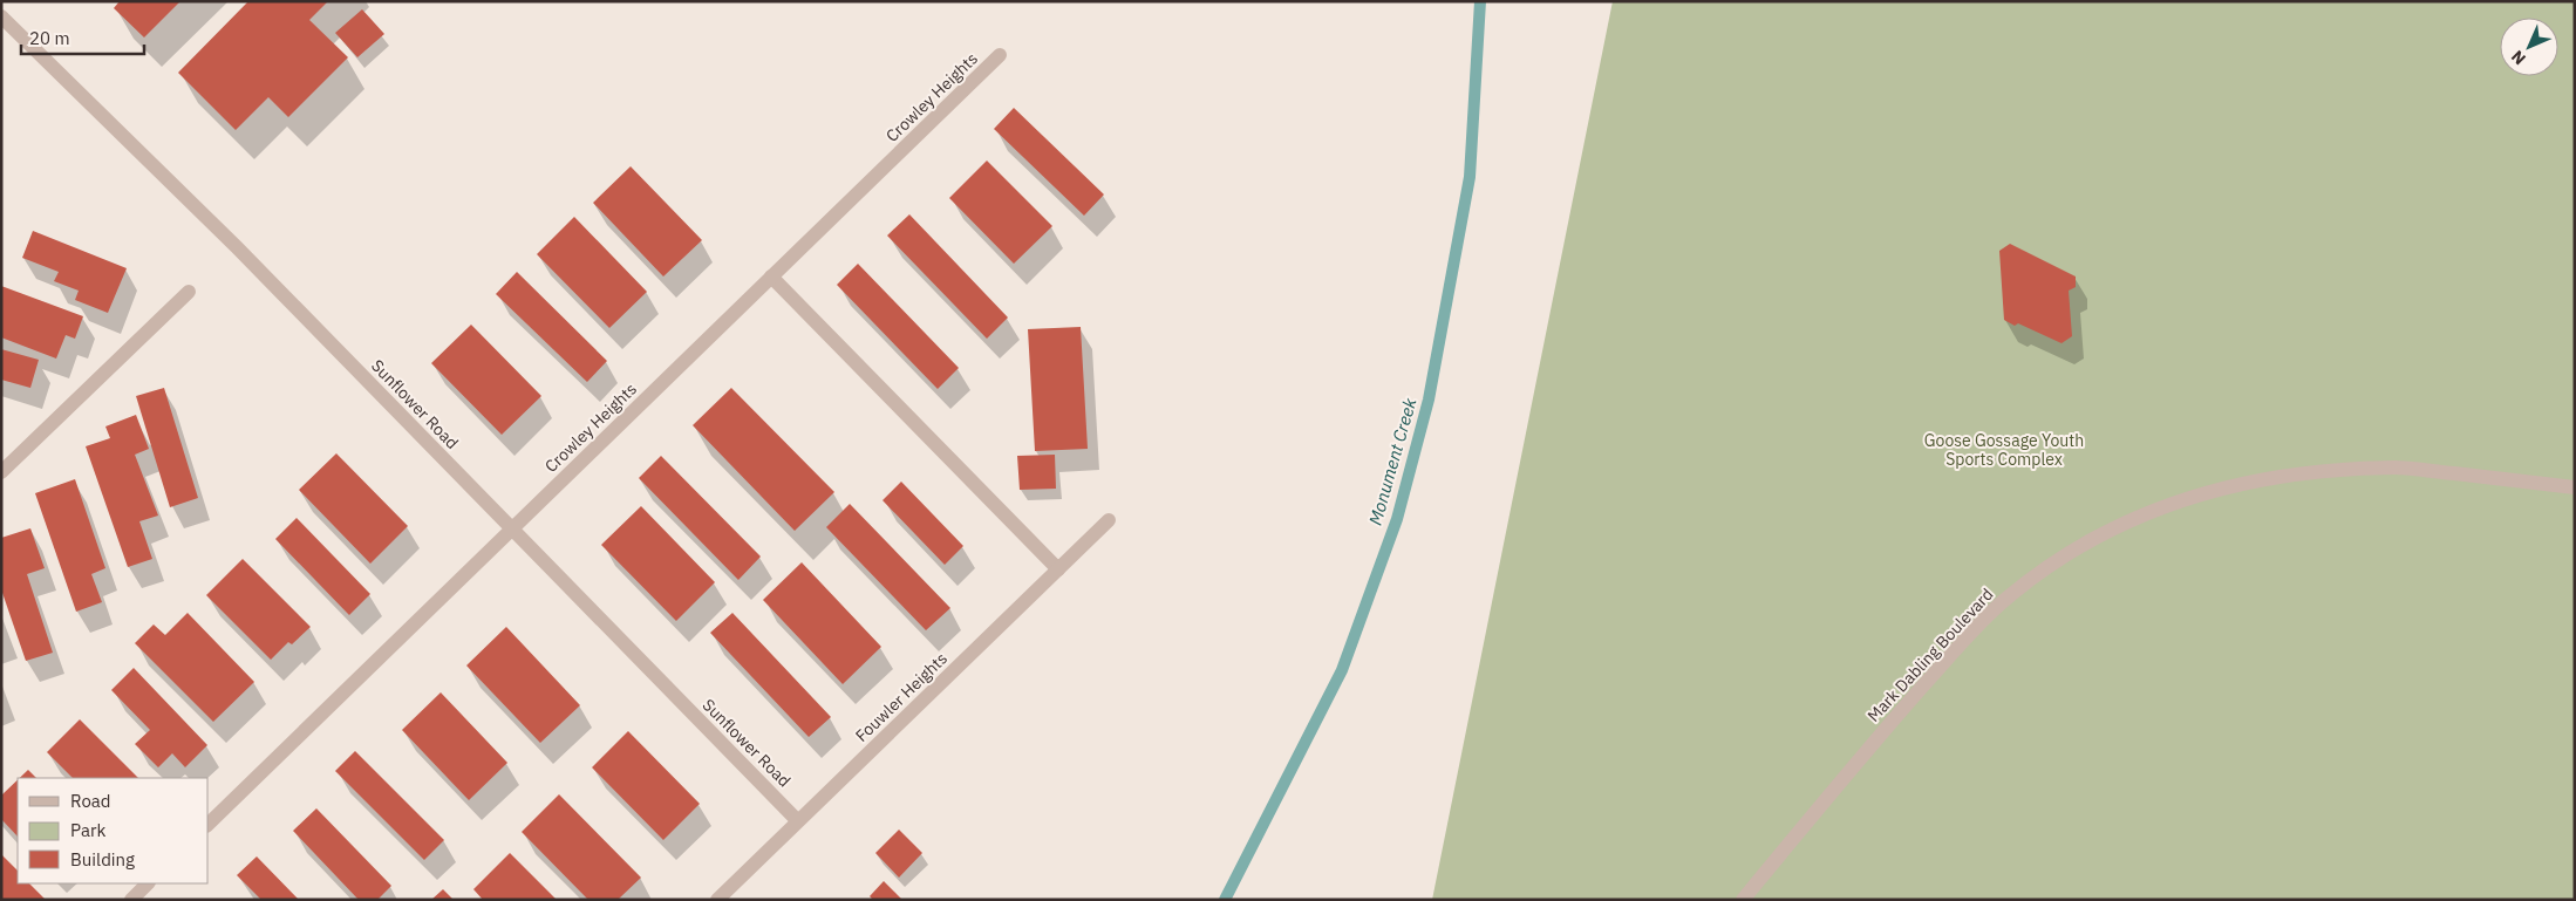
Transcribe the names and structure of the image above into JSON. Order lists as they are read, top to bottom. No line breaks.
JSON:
{"streets":{"street":["Crowley Heights","Sunflower Road","Mark Dabling Boulevard","Fouwler Heights"]},"crossings":[["Crowley Heights","Sunflower Road"],["Sunflower Road","Fouwler Heights"]],"water":["Monument Creek"],"parks":["Goose Gossage Youth Sports Complex"],"legend":["Road","Park","Building"],"scale_bar":"20 m","north":"bottom left"}
